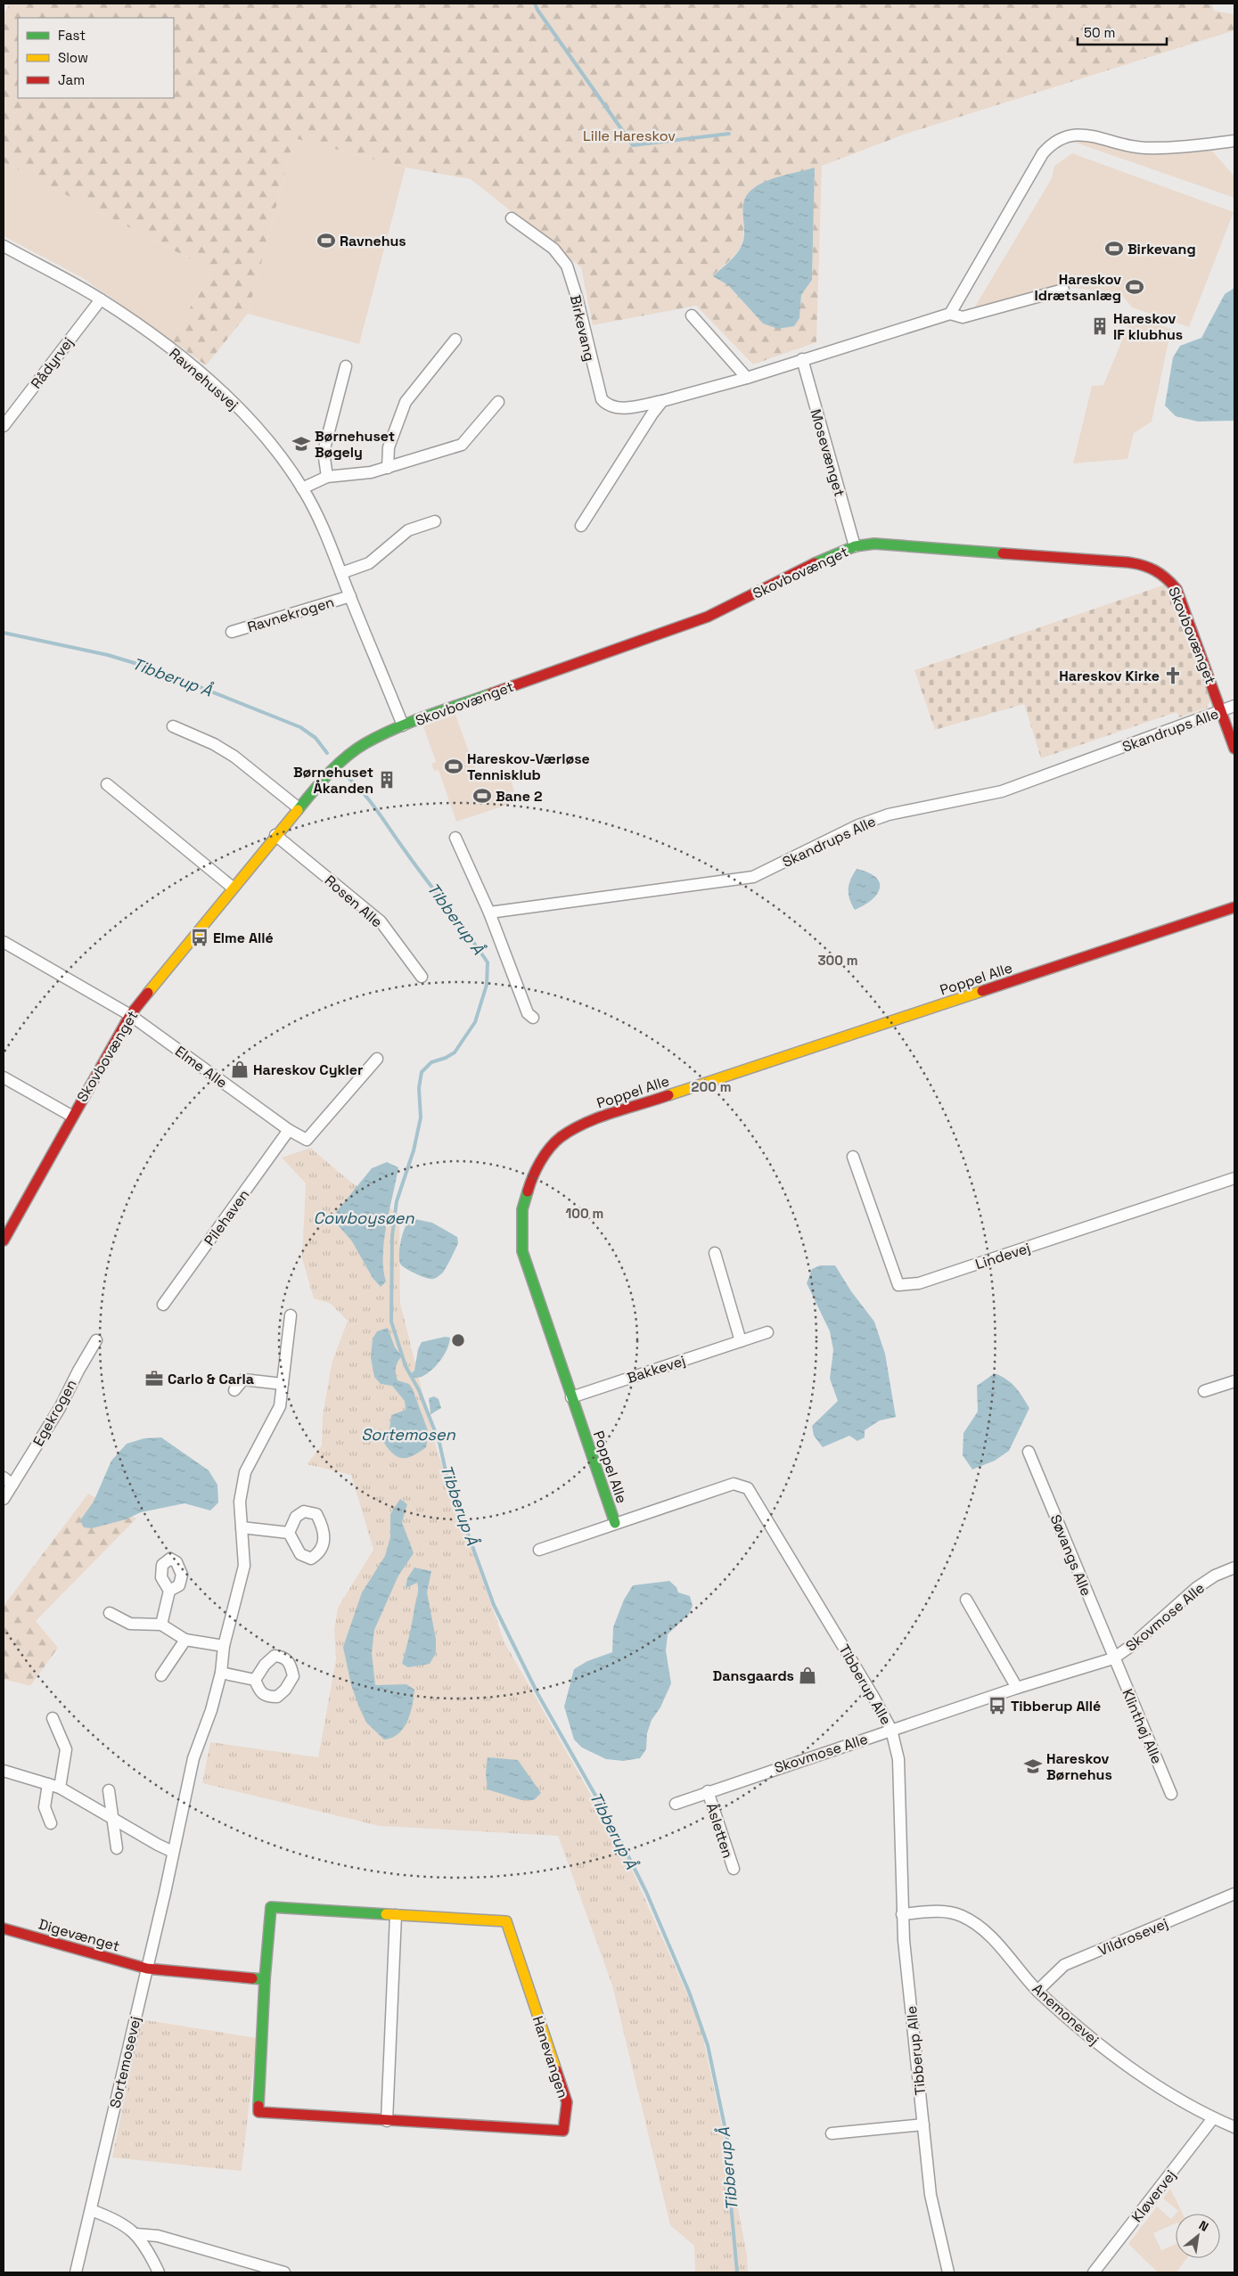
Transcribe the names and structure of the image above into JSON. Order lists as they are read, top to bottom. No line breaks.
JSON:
{"streets":{"street":["Birkevang","Rådyrvej","Ravnehusvej","Mosevænget","Skovbovænget","Ravnekrogen","Skandrups Alle","Rosen Alle","Poppel Alle","Elme Alle","Pilehaven","Lindevej","Bakkevej","Egekrogen","Søvangs Alle","Skovmose Alle","Tibberup Alle","Klinthøj Alle","Åsletten","Digevænget","Vildrosevej","Anemonevej","Hanevangen","Sortemosevej","Kløvervej"]},"crossings":[["Birkevang","Mosevænget"],["Rådyrvej","Ravnehusvej"],["Ravnehusvej","Skovbovænget"],["Ravnehusvej","Ravnekrogen"],["Mosevænget","Skovbovænget"],["Skovbovænget","Skandrups Alle"],["Skovbovænget","Rosen Alle"],["Skovbovænget","Elme Alle"],["Poppel Alle","Bakkevej"],["Poppel Alle","Tibberup Alle"],["Elme Alle","Pilehaven"],["Søvangs Alle","Skovmose Alle"],["Søvangs Alle","Klinthøj Alle"],["Skovmose Alle","Tibberup Alle"],["Skovmose Alle","Klinthøj Alle"],["Skovmose Alle","Åsletten"],["Tibberup Alle","Anemonevej"],["Digevænget","Sortemosevej"],["Vildrosevej","Anemonevej"],["Anemonevej","Kløvervej"]],"water":["Tibberup Å","Cowboysøen","Sortemosen"],"parks":["Lille Hareskov"],"places":{"sports":["Ravnehus","Birkevang","Hareskov Idrætsanlæg","Hareskov-Værløse Tennisklub","Bane 2"],"building":["Hareskov IF klubhus","Børnehuset Åkanden"],"school or university":["Børnehuset Bøgely","Hareskov Børnehus"],"church":["Hareskov Kirke"],"bus stop":["Elme Allé","Tibberup Allé"],"shop":["Hareskov Cykler","Dansgaards"],"office":["Carlo & Carla"]},"legend":["Fast","Slow","Jam"],"scale_bar":"50 m","north":"top right","rings":["300 m","200 m","100 m"]}
